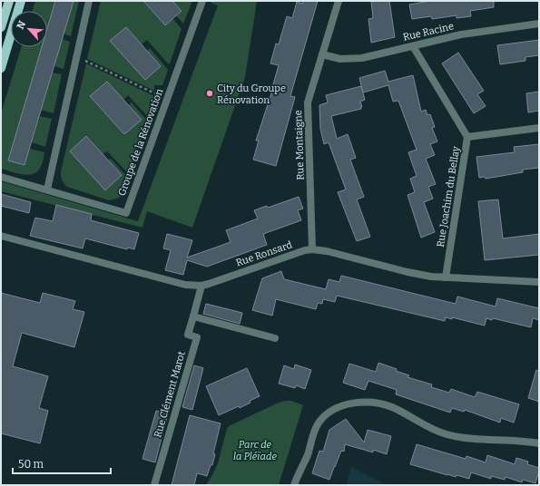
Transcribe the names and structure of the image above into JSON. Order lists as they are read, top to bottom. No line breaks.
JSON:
{"streets":{"street":["Rue Racine","Groupe de la Rénovation","Rue Montaigne","Rue Joachim du Bellay","Rue Ronsard","Rue Clément Marot"]},"crossings":[["Rue Racine","Rue Montaigne"],["Rue Racine","Rue Joachim du Bellay"],["Rue Montaigne","Rue Ronsard"],["Rue Joachim du Bellay","Rue Ronsard"],["Rue Ronsard","Rue Clément Marot"]],"parks":["Parc de la Pléïade"],"places":["City du Groupe Rénovation"],"scale_bar":"50 m","north":"top left"}
